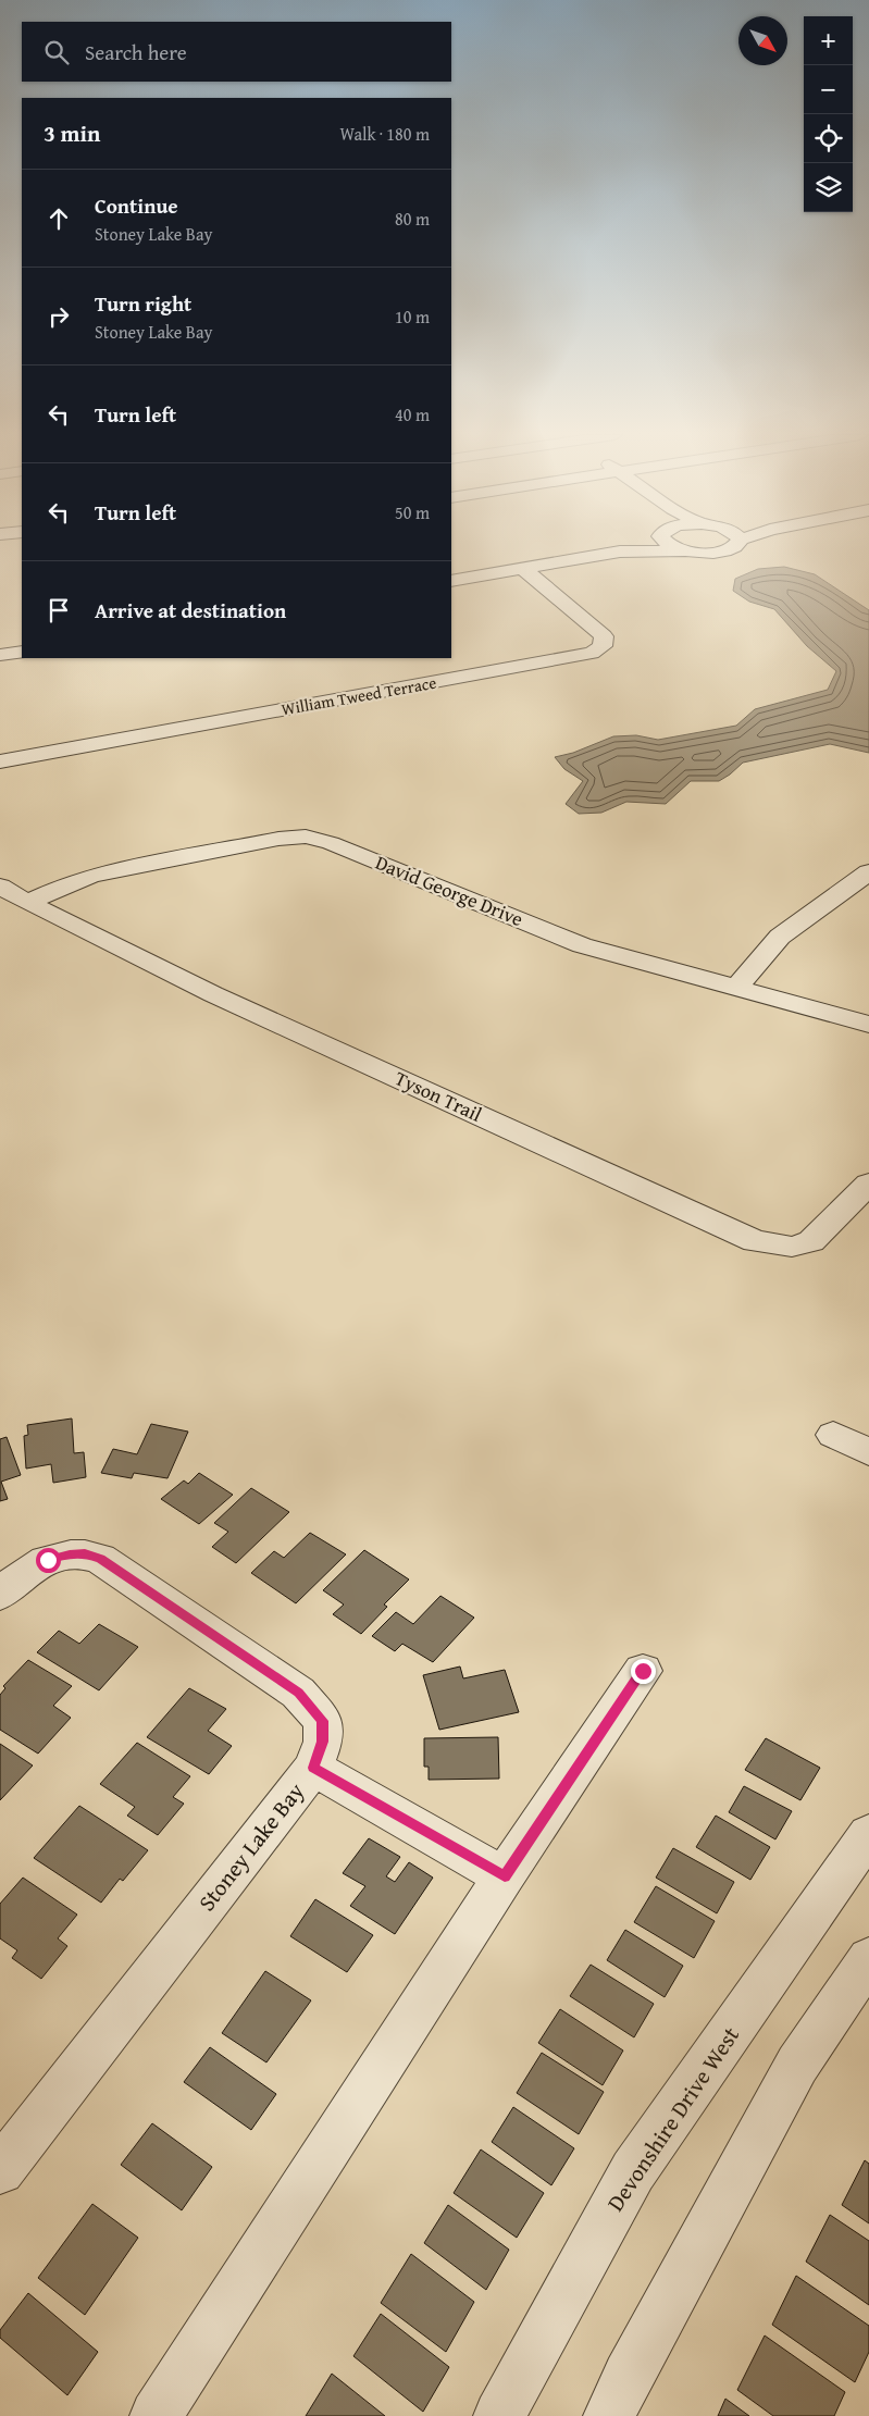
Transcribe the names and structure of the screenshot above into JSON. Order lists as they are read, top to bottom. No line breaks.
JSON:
{"streets":{"street":["William Tweed Terrace","David George Drive","Tyson Trail","Stoney Lake Bay","Devonshire Drive West"]},"crossings":[["David George Drive","Tyson Trail"]],"north":"bottom right","page":{"map_buttons":["+","−"],"search":"Search here","heading":["3 min","Walk · 180 m"],"list":[["Continue","Stoney Lake Bay","80 m"],["Turn right","Stoney Lake Bay","10 m"],["Turn left","40 m"],["Turn left","50 m"],"Arrive at destination"]}}
